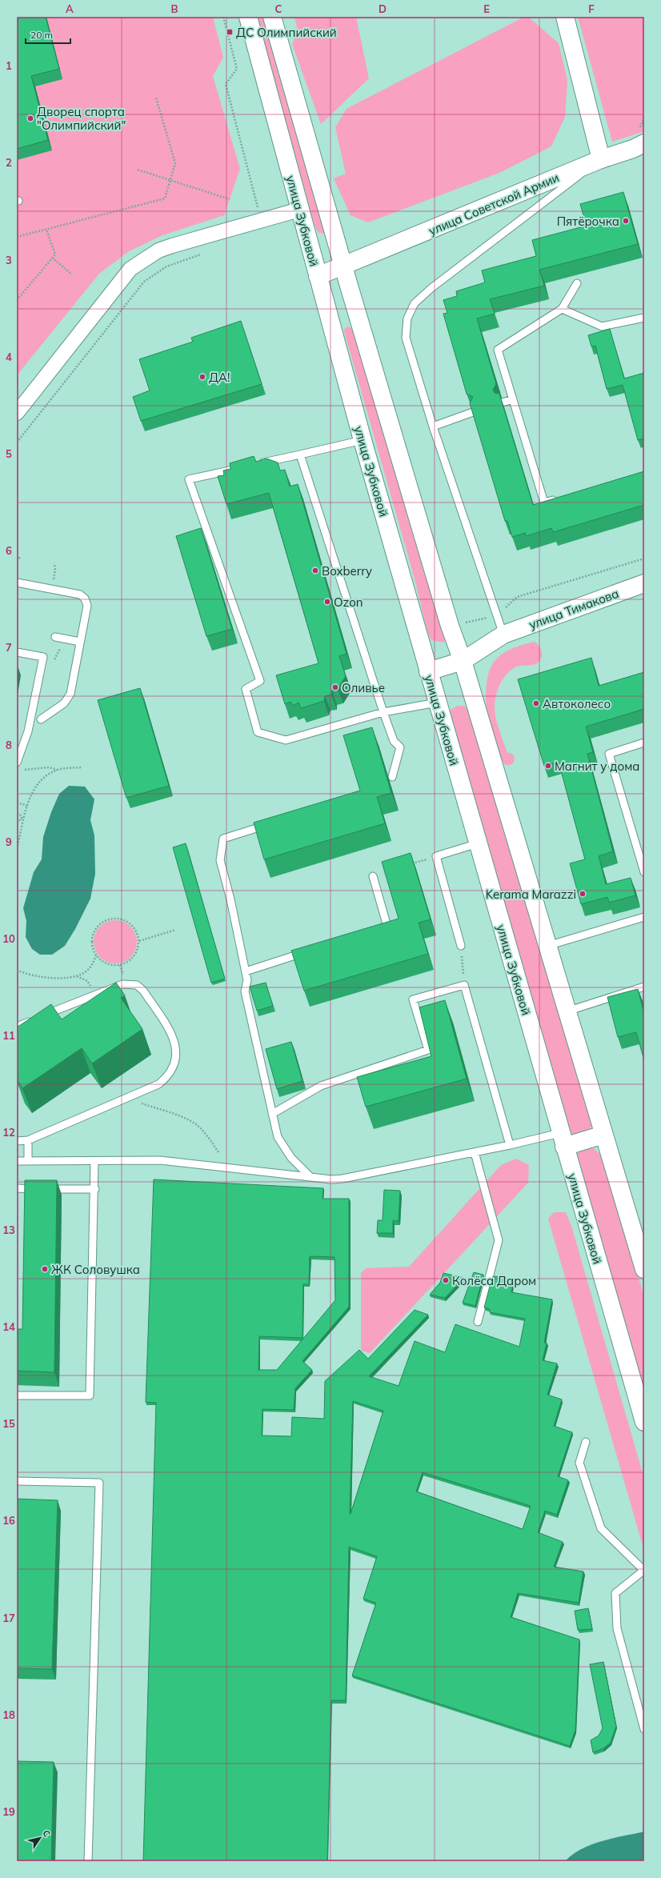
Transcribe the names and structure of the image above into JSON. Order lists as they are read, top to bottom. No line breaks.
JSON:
{"streets":{"main road":["улица Советской Армии","улица Зубковой","улица Тимакова"]},"crossings":[["улица Советской Армии","улица Зубковой"],["улица Зубковой","улица Тимакова"]],"places":{"transit":["ДС Олимпийский"],"other":["Дворец спорта \"Олимпийский\"","Пятёрочка","ДА!","Boxberry","Ozon","Оливье","Автоколесо","Магнит у дома","Kerama Marazzi","ЖК Соловушка","Колёса Даром"]},"scale_bar":"20 m","north":"top right","grid":{"columns":["A","B","C","D","E","F"],"rows":["1","2","3","4","5","6","7","8","9","10","11","12","13","14","15","16","17","18","19"]}}
